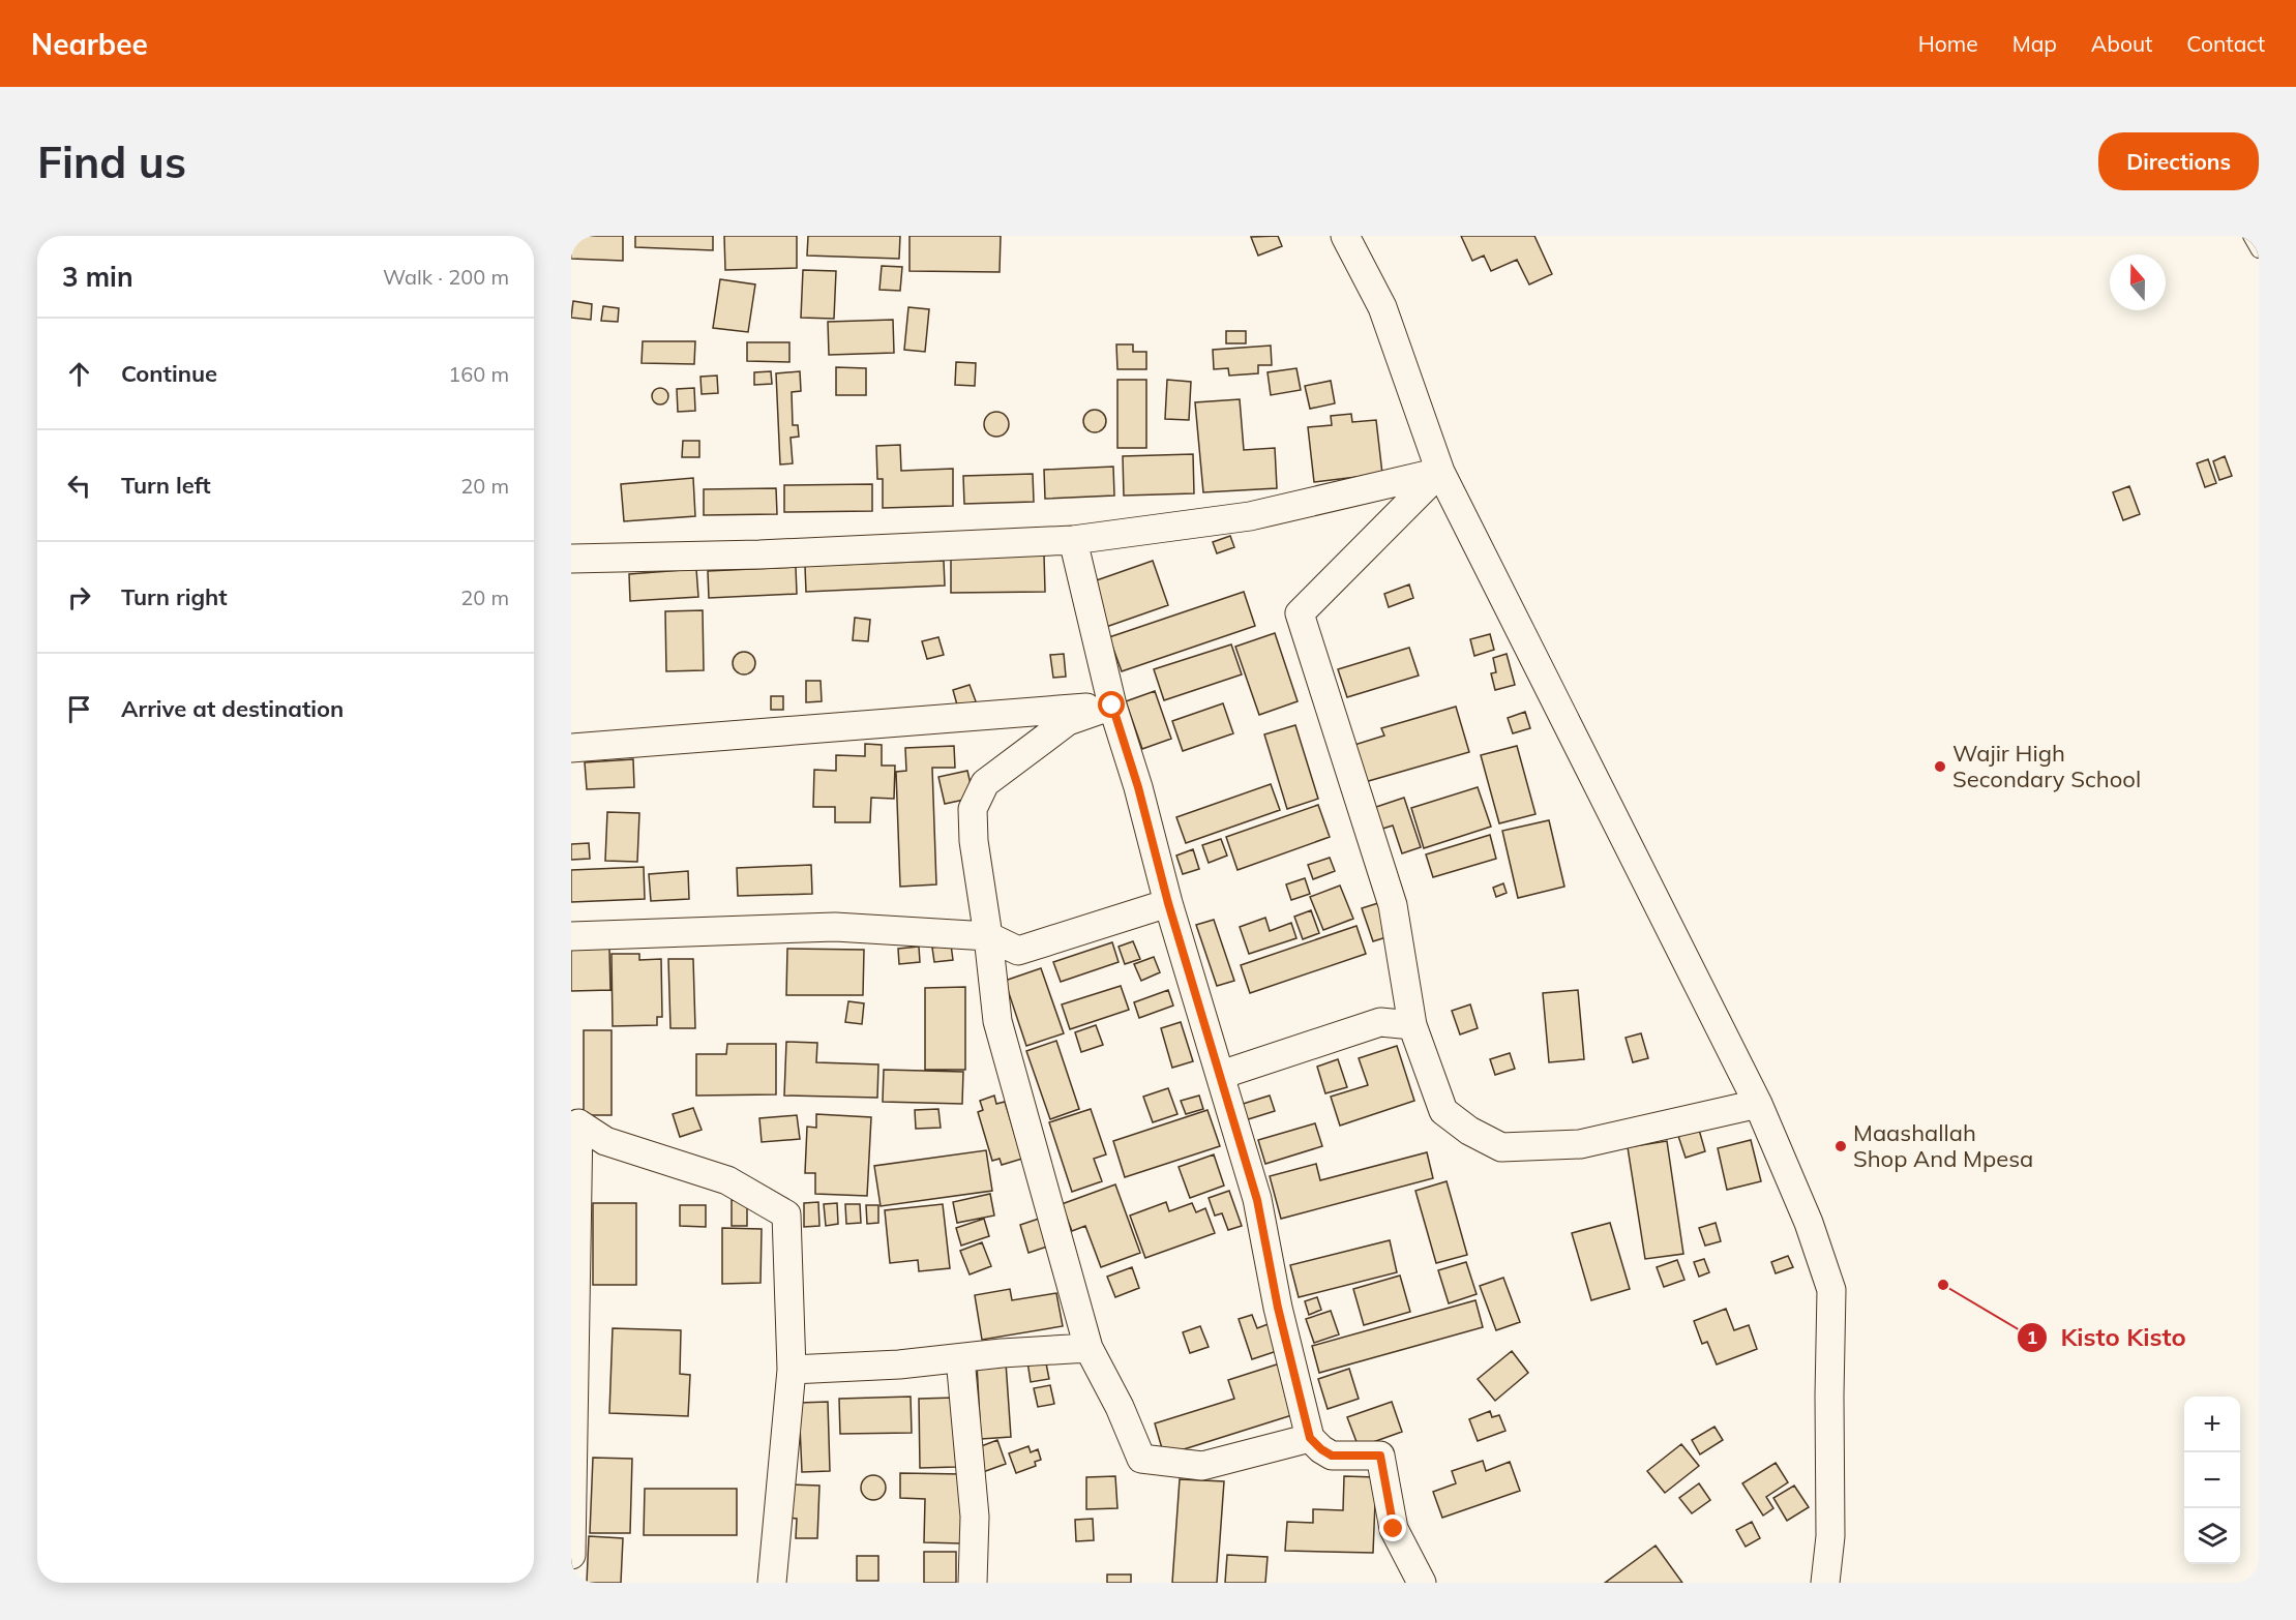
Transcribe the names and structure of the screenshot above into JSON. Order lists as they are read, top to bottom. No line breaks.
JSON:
{"places":["Wajir High Secondary School","Maashallah Shop And Mpesa","Kisto Kisto"],"north":"top","page":{"header":"Nearbee","nav":["Home","Map","About","Contact"],"buttons":"Directions","title":"Find us","heading":["3 min","Walk · 200 m"],"list":[["Continue","160 m"],["Turn left","20 m"],["Turn right","20 m"],"Arrive at destination"],"map_buttons":["+","−"]}}
